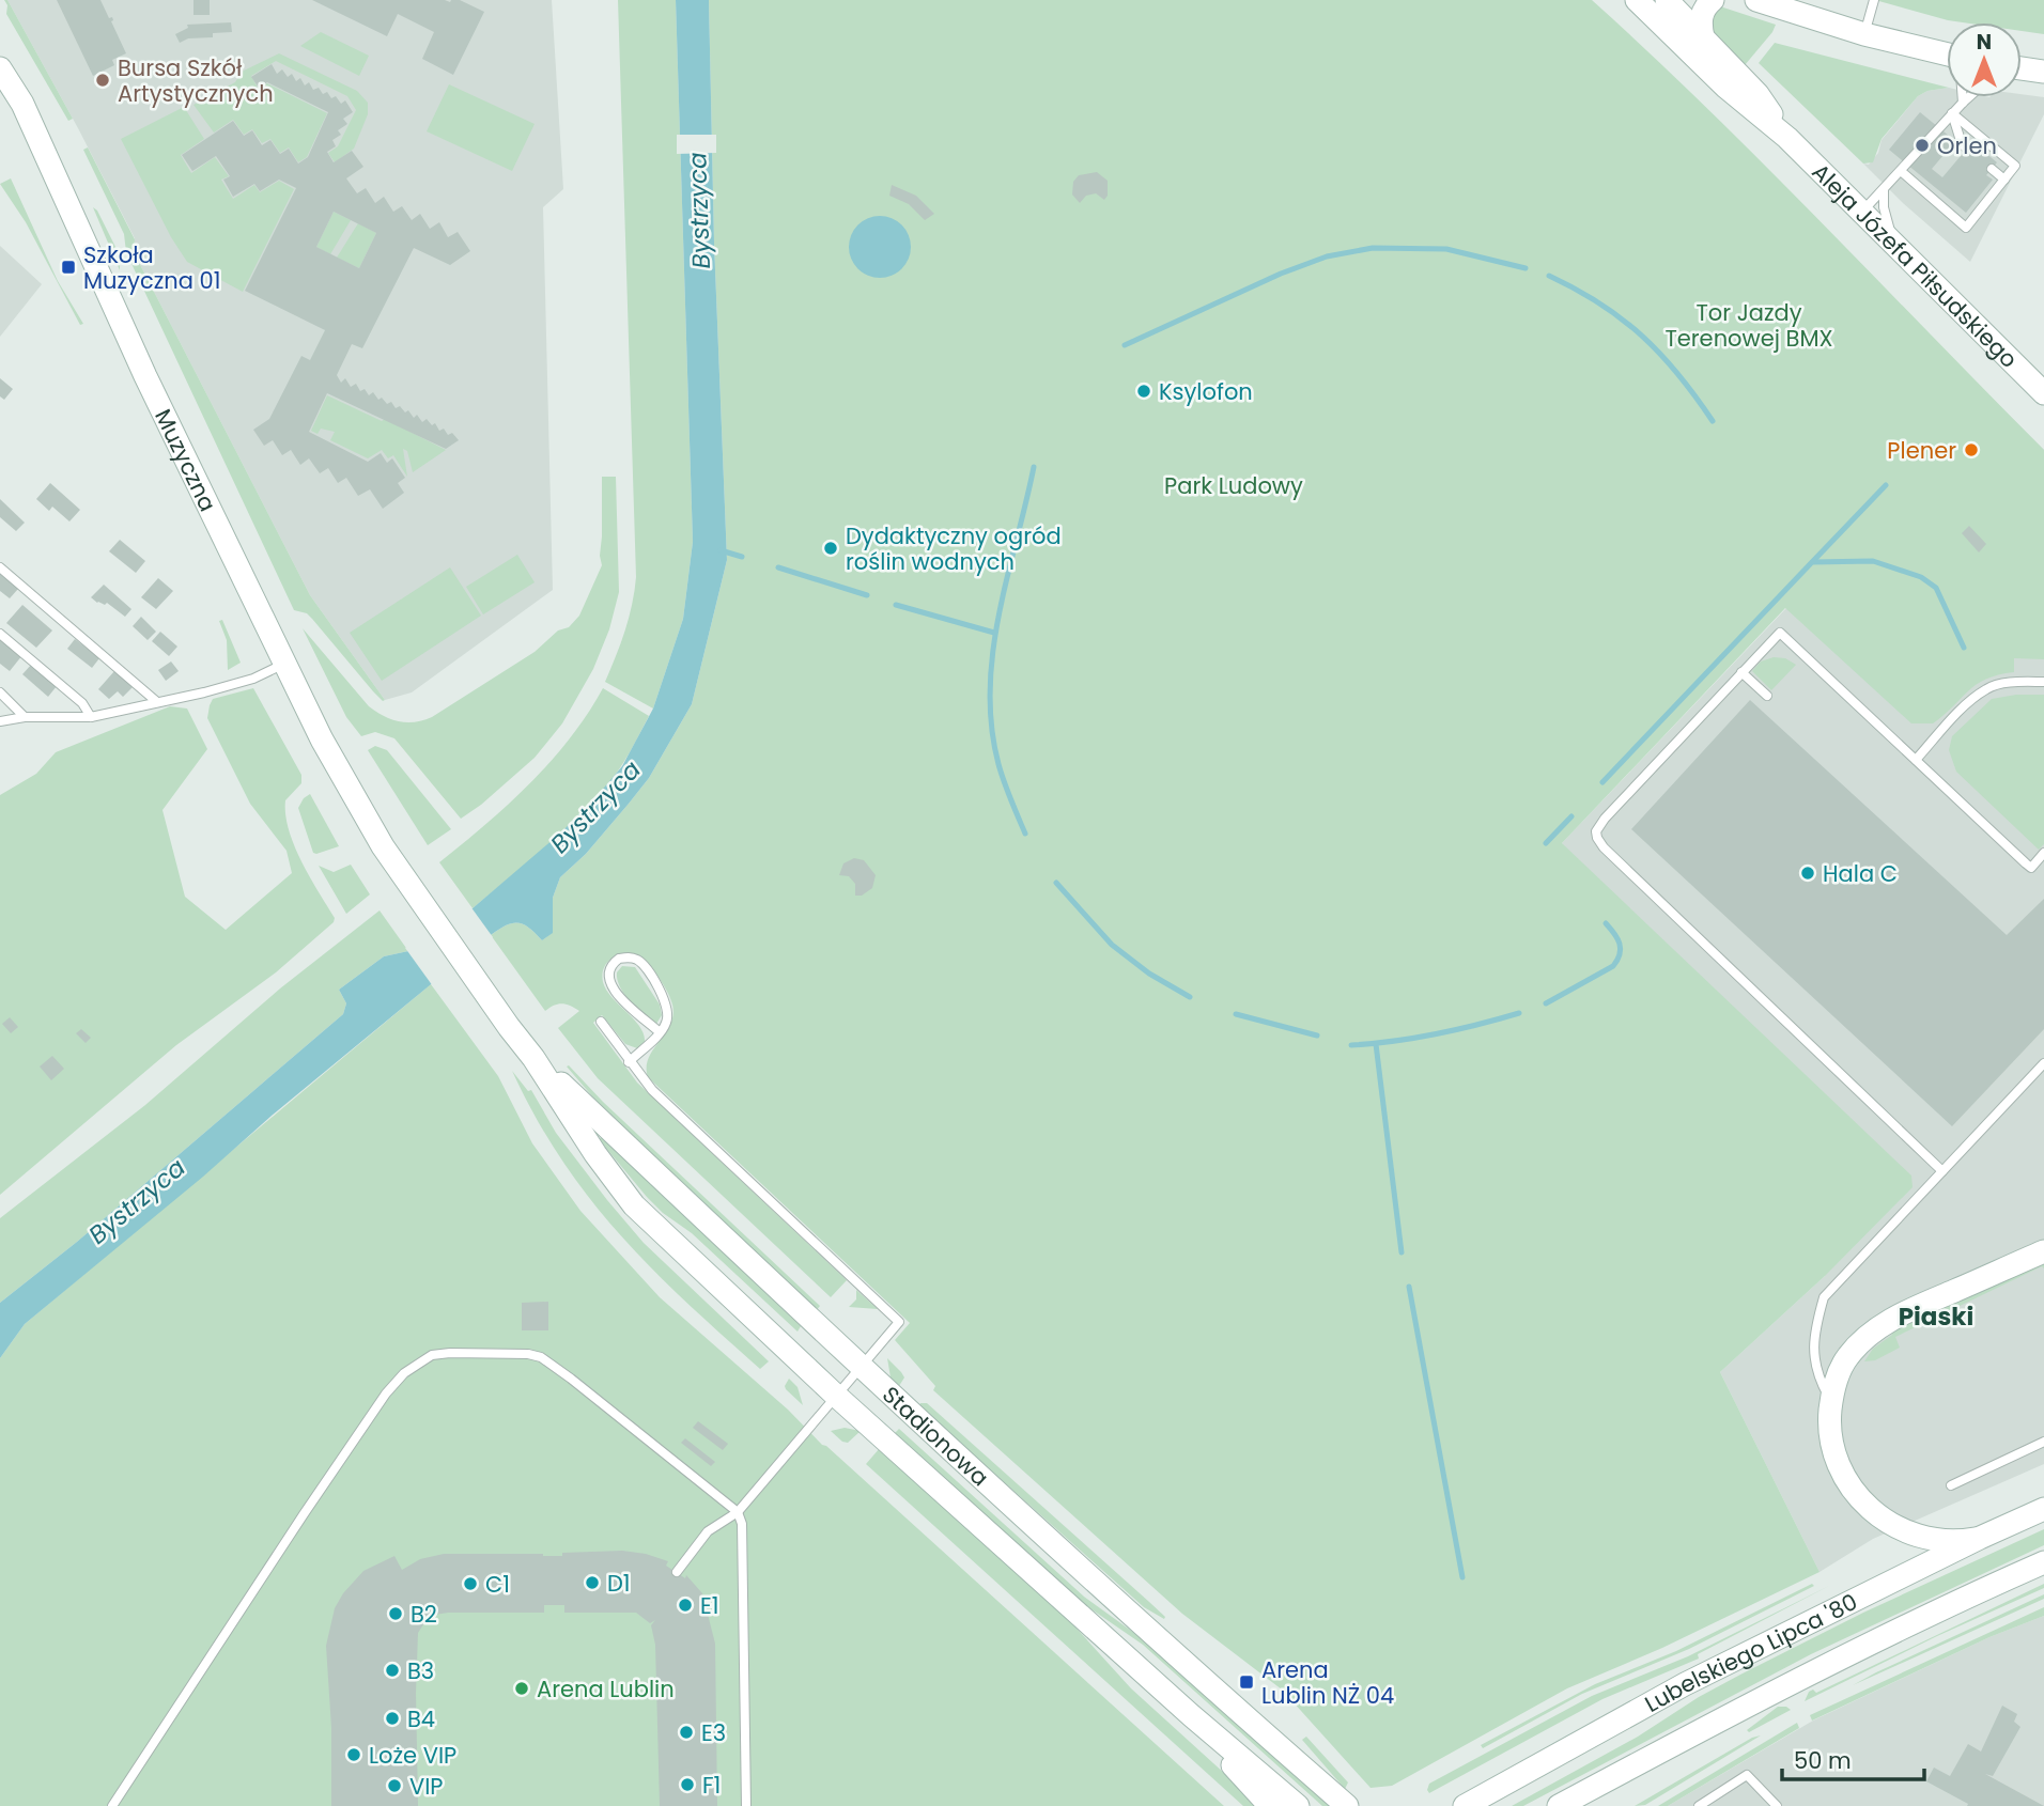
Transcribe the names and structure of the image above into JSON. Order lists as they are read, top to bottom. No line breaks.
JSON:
{"streets":{"street":["Aleja Józefa Piłsudskiego","Muzyczna","Stadionowa","Lubelskiego Lipca '80"]},"crossings":[["Muzyczna","Stadionowa"]],"districts":["Piaski"],"water":["Bystrzyca"],"parks":["Tor Jazdy Terenowej BMX","Park Ludowy"],"places":{"other":["Bursa Szkół Artystycznych","Orlen","Ksylofon","Plener","Dydaktyczny ogród roślin wodnych","Hala C","D1","C1","E1","B2","B3","Arena Lublin","B4","E3","Loże VIP","F1","VIP"],"transit":["Szkoła Muzyczna 01","Arena Lublin NŻ 04"]},"scale_bar":"50 m","north":"top"}
